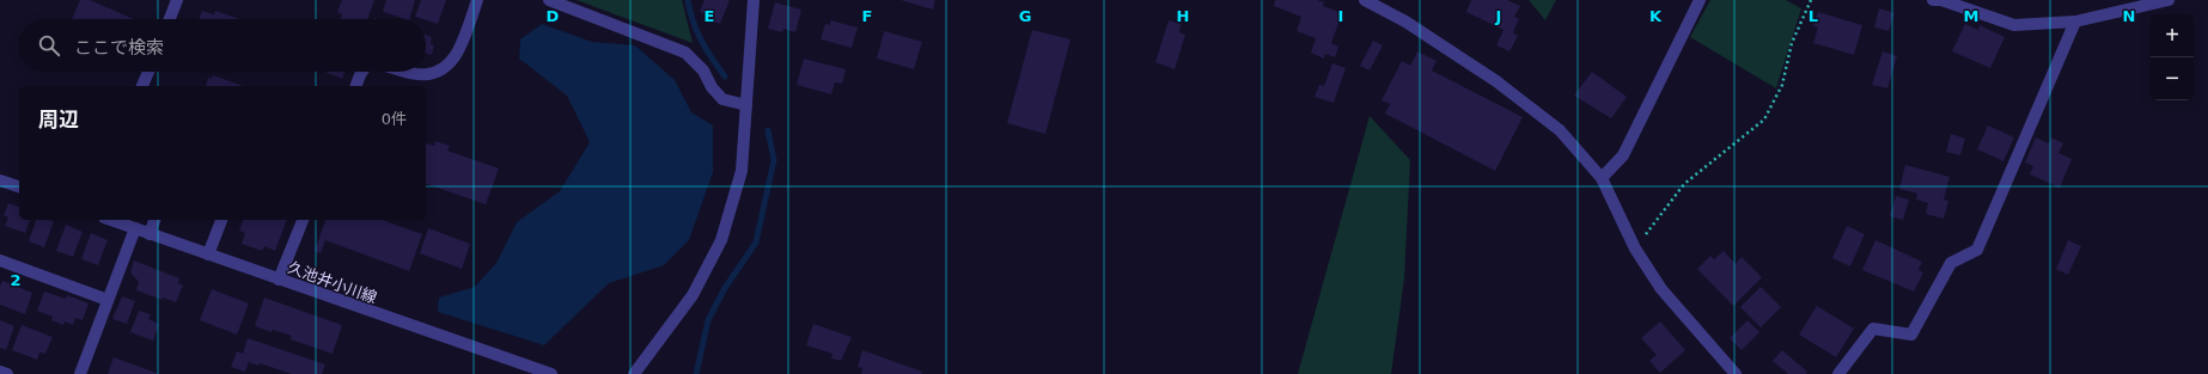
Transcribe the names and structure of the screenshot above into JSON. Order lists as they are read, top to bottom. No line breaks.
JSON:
{"streets":{"street":["久池井小川線"]},"page":{"map_buttons":["+","−"],"search":"ここで検索","heading":["周辺","0件"]},"grid":{"columns":["D","E","F","G","H","I","J","K","L","M","N"],"rows":["2"]}}
